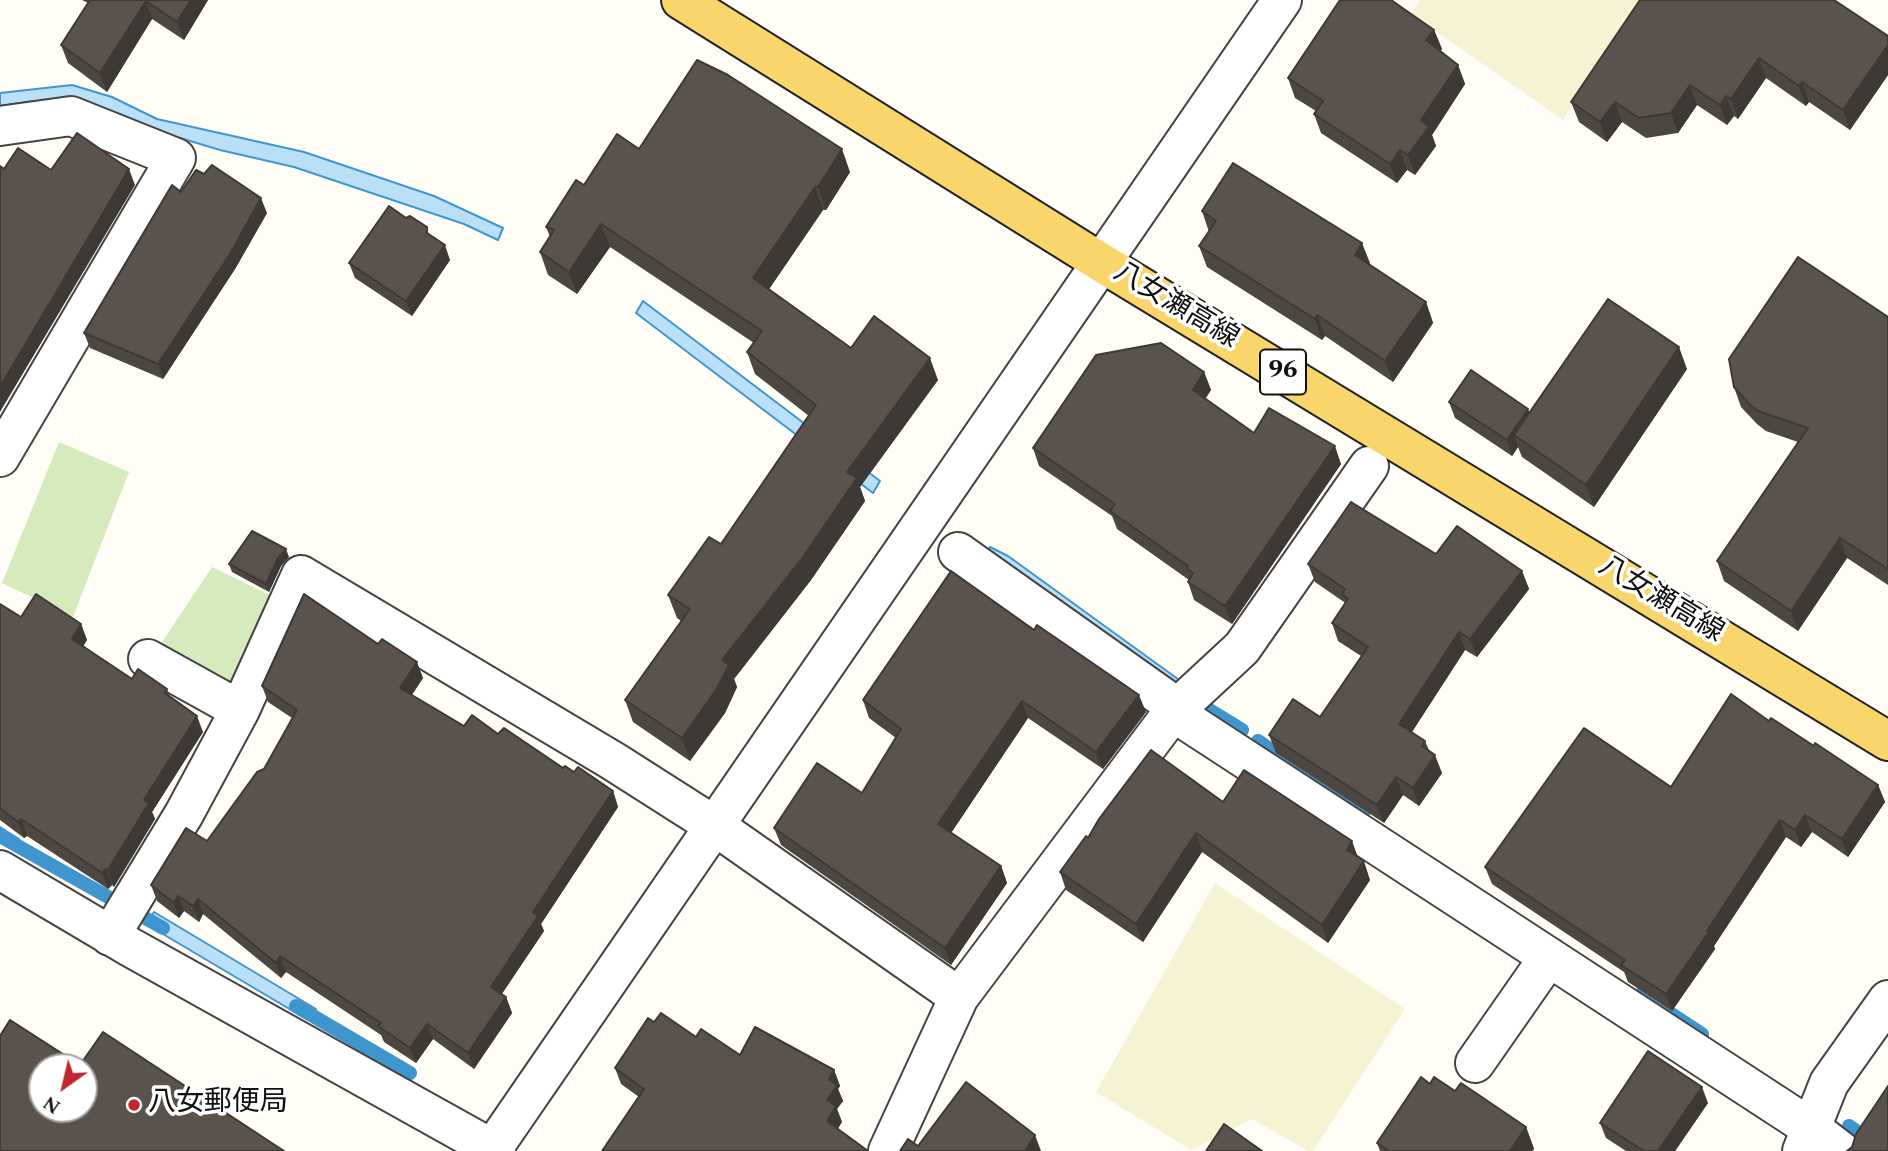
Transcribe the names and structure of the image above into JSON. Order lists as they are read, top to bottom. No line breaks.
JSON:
{"streets":{"main road":["八女瀬高線","96"]},"places":["八女郵便局"],"north":"bottom left"}
